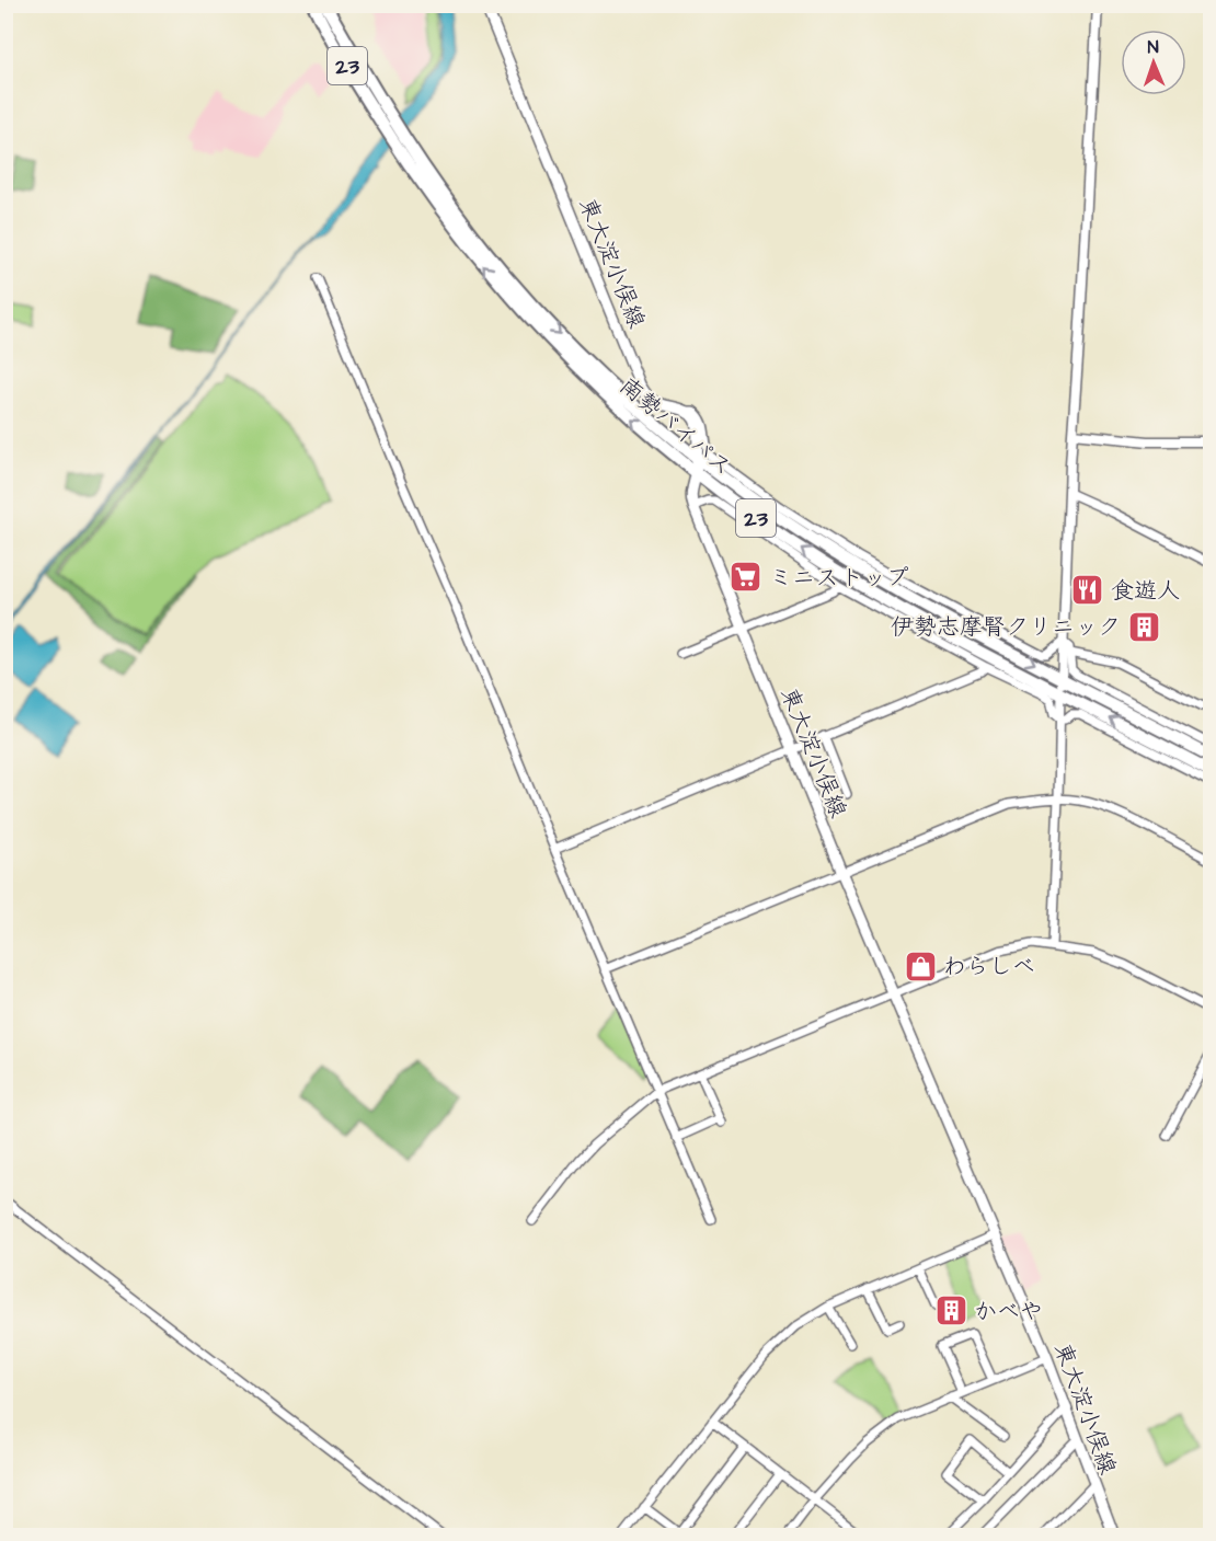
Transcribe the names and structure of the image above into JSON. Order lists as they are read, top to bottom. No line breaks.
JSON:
{"streets":{"highway":["23","南勢バイパス"],"main road":["東大淀小俣線"]},"crossings":[["東大淀小俣線","南勢バイパス"]],"places":{"supermarket":["ミニストップ"],"restaurant":["食遊人"],"building":["伊勢志摩腎クリニック","かべや"],"shop":["わらしべ"]},"north":"top"}
